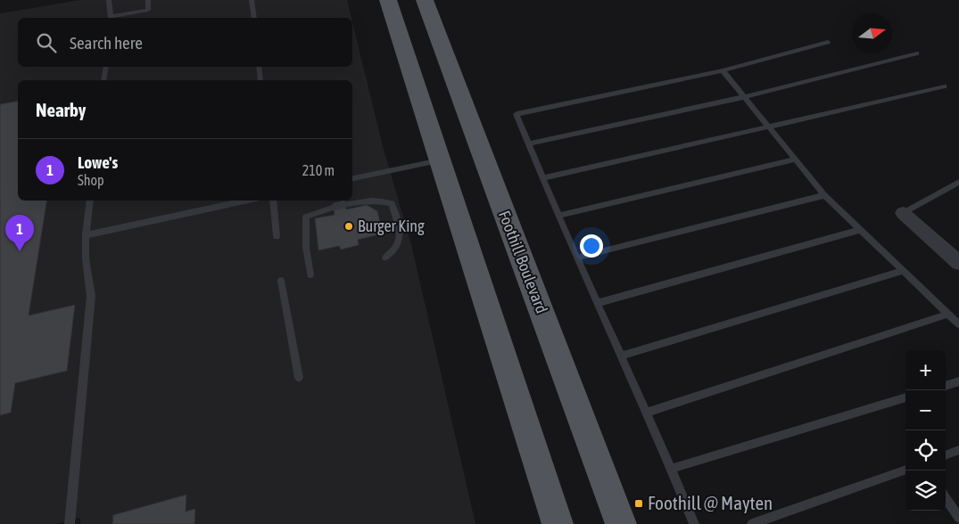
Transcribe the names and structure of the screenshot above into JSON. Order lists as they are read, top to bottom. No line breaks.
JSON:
{"streets":{"main road":["Foothill Boulevard"]},"places":{"other":["Burger King"],"transit":["Foothill @ Mayten"]},"north":"right","page":{"search":"Search here","heading":"Nearby","list":[{"mark":"1","name":"Lowe's","note":"Shop","value":"210 m"}],"pins":"1","map_buttons":["+","−"]}}
